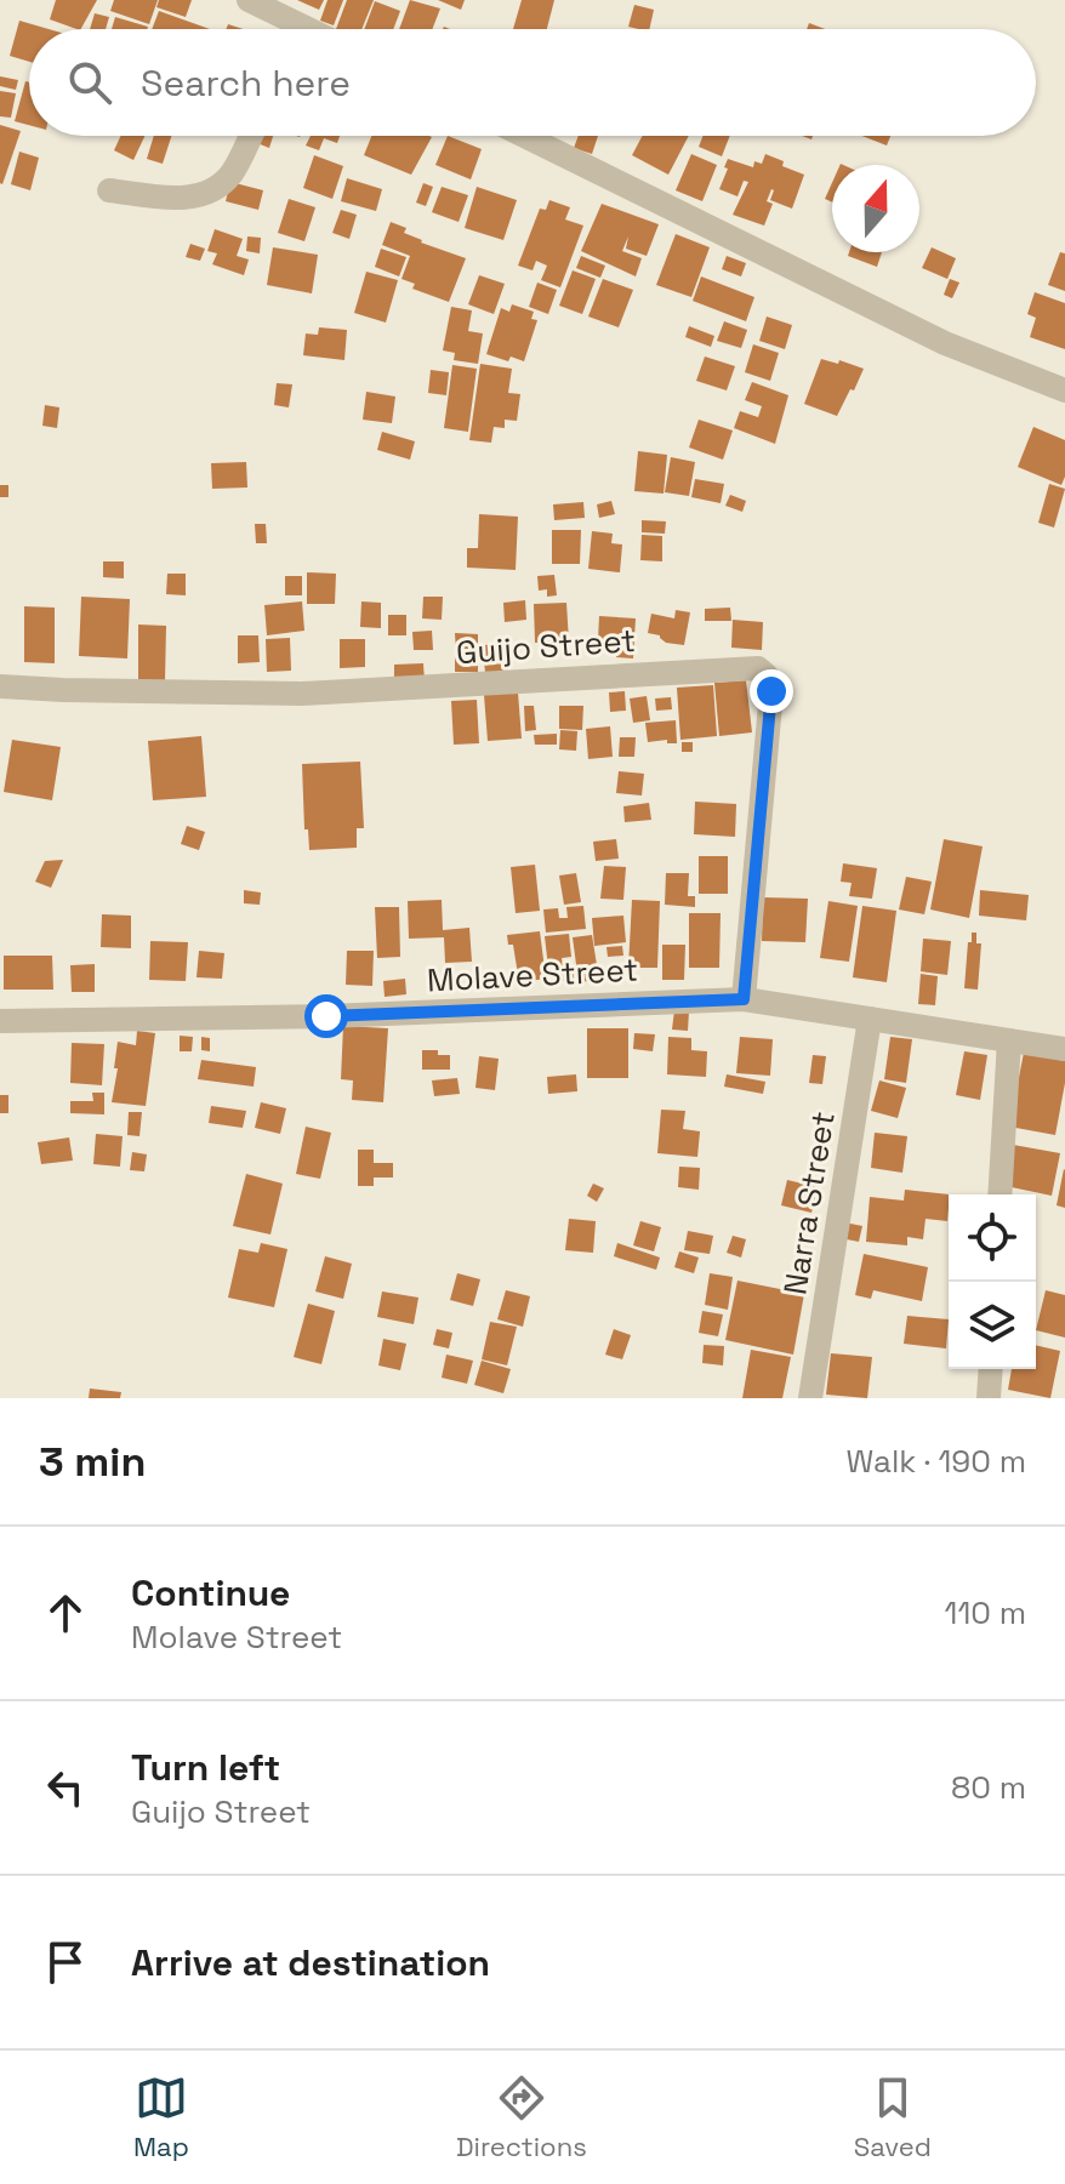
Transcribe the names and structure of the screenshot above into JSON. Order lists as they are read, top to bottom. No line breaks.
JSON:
{"streets":{"street":["Guijo Street","Molave Street","Narra Street"]},"crossings":[["Guijo Street","Molave Street"],["Molave Street","Narra Street"]],"north":"top","page":{"search":"Search here","heading":["3 min","Walk · 190 m"],"list":[["Continue","Molave Street","110 m"],["Turn left","Guijo Street","80 m"],"Arrive at destination"],"nav":["Map","Directions","Saved"]}}
